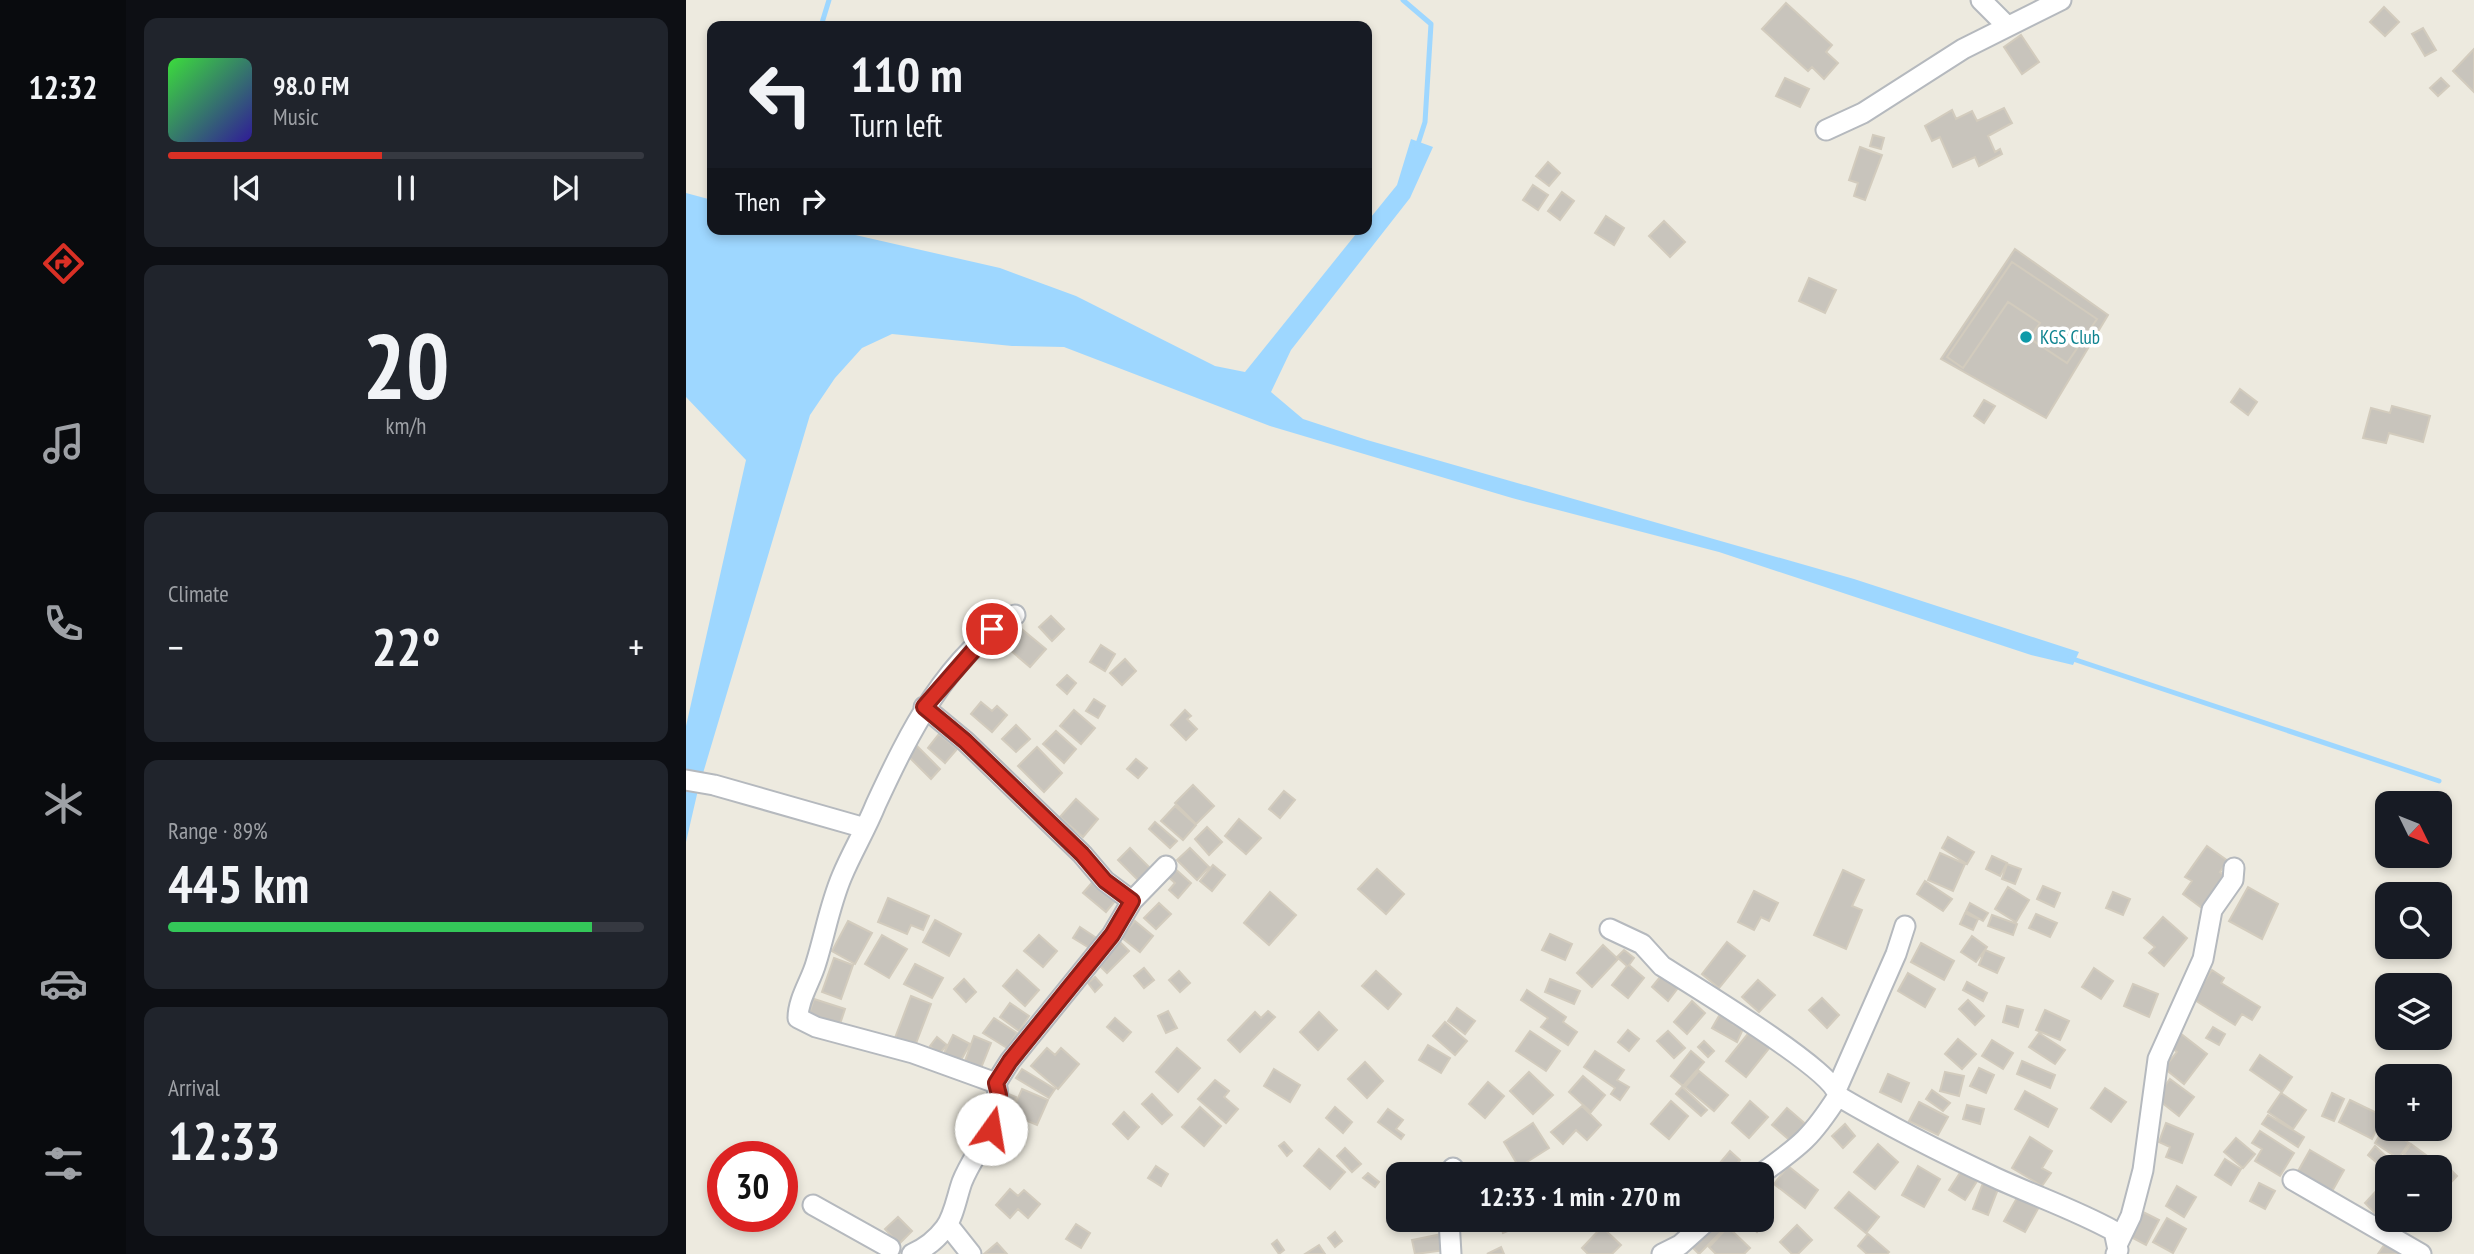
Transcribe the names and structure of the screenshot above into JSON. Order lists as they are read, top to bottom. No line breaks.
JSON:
{"places":["KGS Club"],"north":"bottom right","page":{"tabs":"12:32","turn":["110 m","Turn left"],"song":["98.0 FM","Music"],"then":"Then","tile":[["20","km/h"],"Climate",["Range · 89%","445 km"],["Arrival","12:33"]],"heat":["−","22°","+"],"map_buttons":["+","−"],"limit":"30","trip":"12:33 · 1 min · 270 m"}}
